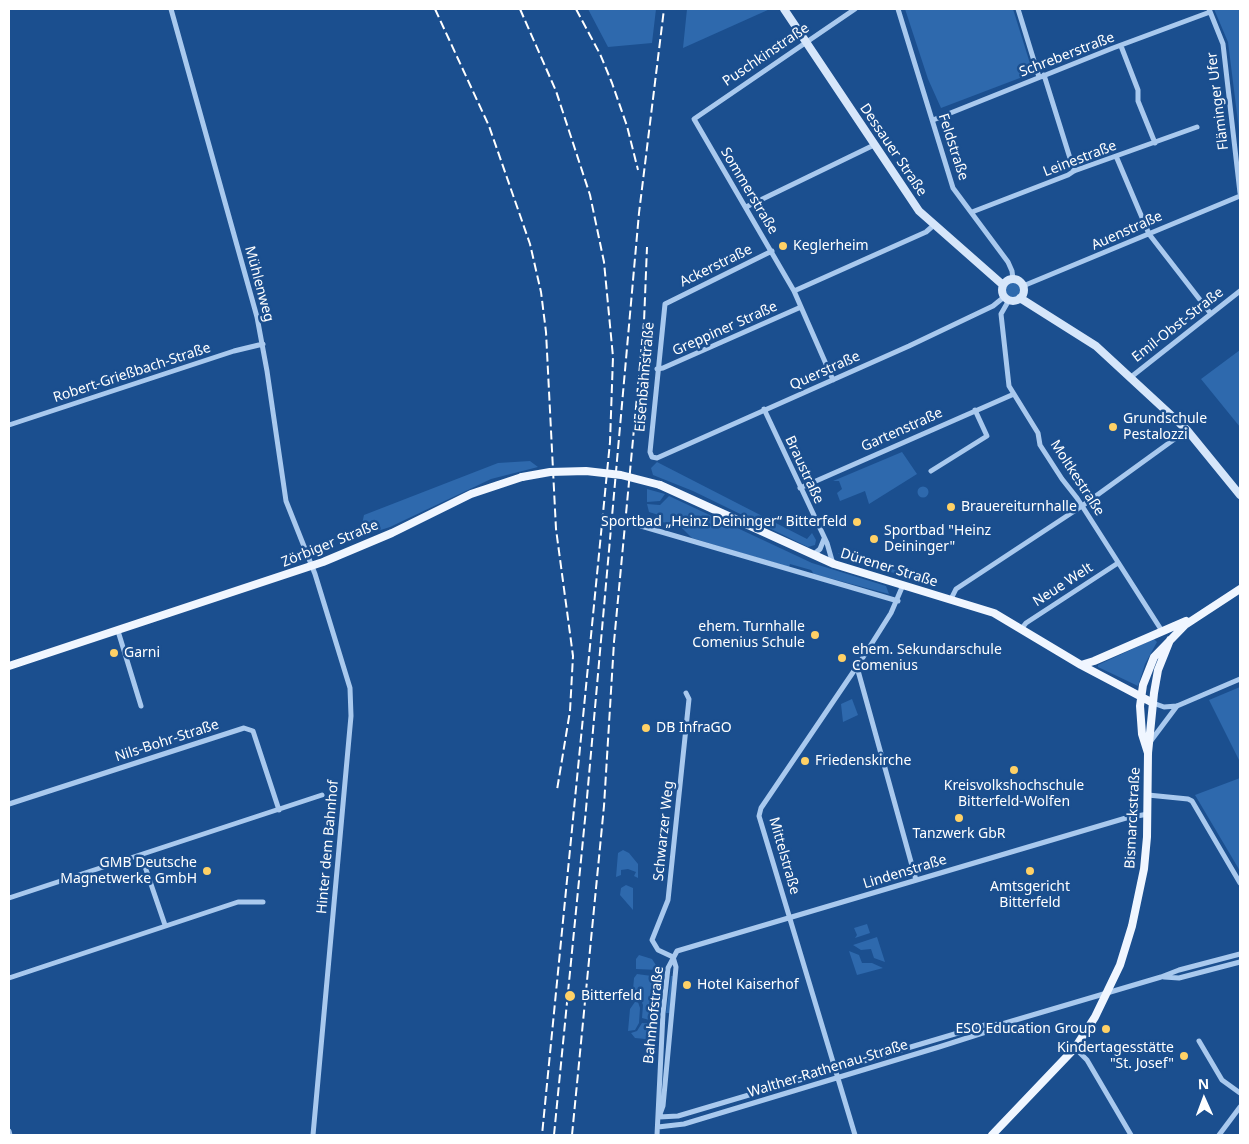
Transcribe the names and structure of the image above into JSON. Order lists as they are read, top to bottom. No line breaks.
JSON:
{"streets":{"main road":["Zörbiger Straße","Dürener Straße","Bismarckstraße"],"street":["Puschkinstraße","Schreberstraße","Fläminger Ufer","Feldstraße","Dessauer Straße","Leinestraße","Sommerstraße","Auenstraße","Ackerstraße","Mühlenweg","Emil-Obst-Straße","Greppiner Straße","Querstraße","Robert-Grießbach-Straße","Eisenbahnstraße","Gartenstraße","Braustraße","Moltkestraße","Neue Welt","Nils-Bohr-Straße","Schwarzer Weg","Hinter dem Bahnhof","Mittelstraße","Lindenstraße","Bahnhofstraße","Walther-Rathenau-Straße"]},"crossings":[["Puschkinstraße","Dessauer Straße"],["Puschkinstraße","Sommerstraße"],["Schreberstraße","Fläminger Ufer"],["Schreberstraße","Feldstraße"],["Fläminger Ufer","Auenstraße"],["Feldstraße","Dessauer Straße"],["Feldstraße","Leinestraße"],["Feldstraße","Auenstraße"],["Feldstraße","Querstraße"],["Feldstraße","Moltkestraße"],["Dessauer Straße","Auenstraße"],["Dessauer Straße","Querstraße"],["Dessauer Straße","Moltkestraße"],["Sommerstraße","Ackerstraße"],["Sommerstraße","Greppiner Straße"],["Sommerstraße","Querstraße"],["Auenstraße","Querstraße"],["Auenstraße","Moltkestraße"],["Ackerstraße","Eisenbahnstraße"],["Mühlenweg","Robert-Grießbach-Straße"],["Mühlenweg","Zörbiger Straße"],["Mühlenweg","Hinter dem Bahnhof"],["Greppiner Straße","Eisenbahnstraße"],["Querstraße","Eisenbahnstraße"],["Querstraße","Braustraße"],["Querstraße","Moltkestraße"],["Gartenstraße","Braustraße"],["Gartenstraße","Moltkestraße"],["Braustraße","Dürener Straße"],["Moltkestraße","Neue Welt"],["Zörbiger Straße","Dürener Straße"],["Zörbiger Straße","Hinter dem Bahnhof"],["Dürener Straße","Neue Welt"],["Dürener Straße","Bismarckstraße"],["Dürener Straße","Mittelstraße"],["Bismarckstraße","Lindenstraße"],["Bismarckstraße","Walther-Rathenau-Straße"],["Schwarzer Weg","Lindenstraße"],["Schwarzer Weg","Bahnhofstraße"],["Mittelstraße","Lindenstraße"],["Mittelstraße","Walther-Rathenau-Straße"],["Lindenstraße","Bahnhofstraße"],["Bahnhofstraße","Walther-Rathenau-Straße"]],"places":["Keglerheim","Grundschule Pestalozzi","Brauereiturnhalle","Sportbad „Heinz Deininger“ Bitterfeld","Sportbad \"Heinz Deininger\"","ehem. Turnhalle Comenius Schule","Garni","ehem. Sekundarschule Comenius","DB InfraGO","Friedenskirche","Kreisvolkshochschule Bitterfeld-Wolfen","Tanzwerk GbR","GMB Deutsche Magnetwerke GmbH","Amtsgericht Bitterfeld","Hotel Kaiserhof","Bitterfeld","ESO Education Group","Kindertagesstätte \"St. Josef\""],"north":"top"}
